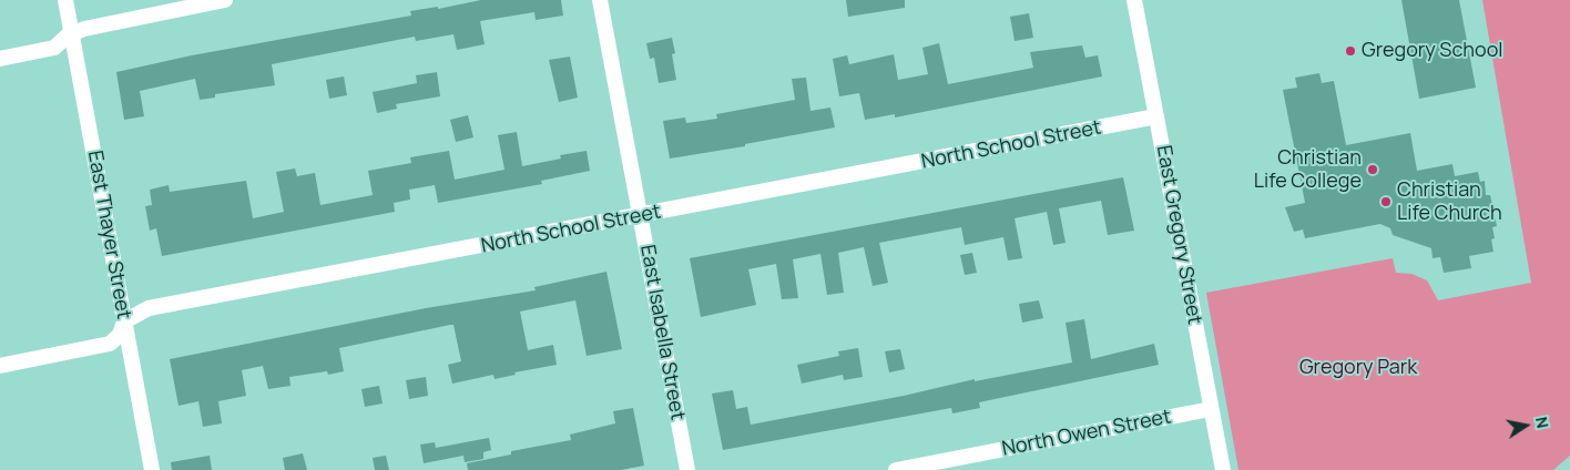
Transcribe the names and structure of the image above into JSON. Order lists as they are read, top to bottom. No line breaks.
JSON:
{"streets":{"street":["North School Street","East Thayer Street","East Gregory Street","East Isabella Street","North Owen Street"]},"crossings":[["North School Street","East Thayer Street"],["North School Street","East Gregory Street"],["North School Street","East Isabella Street"],["East Gregory Street","North Owen Street"]],"parks":["Gregory Park"],"places":["Gregory School","Christian Life College","Christian Life Church"],"north":"right"}
